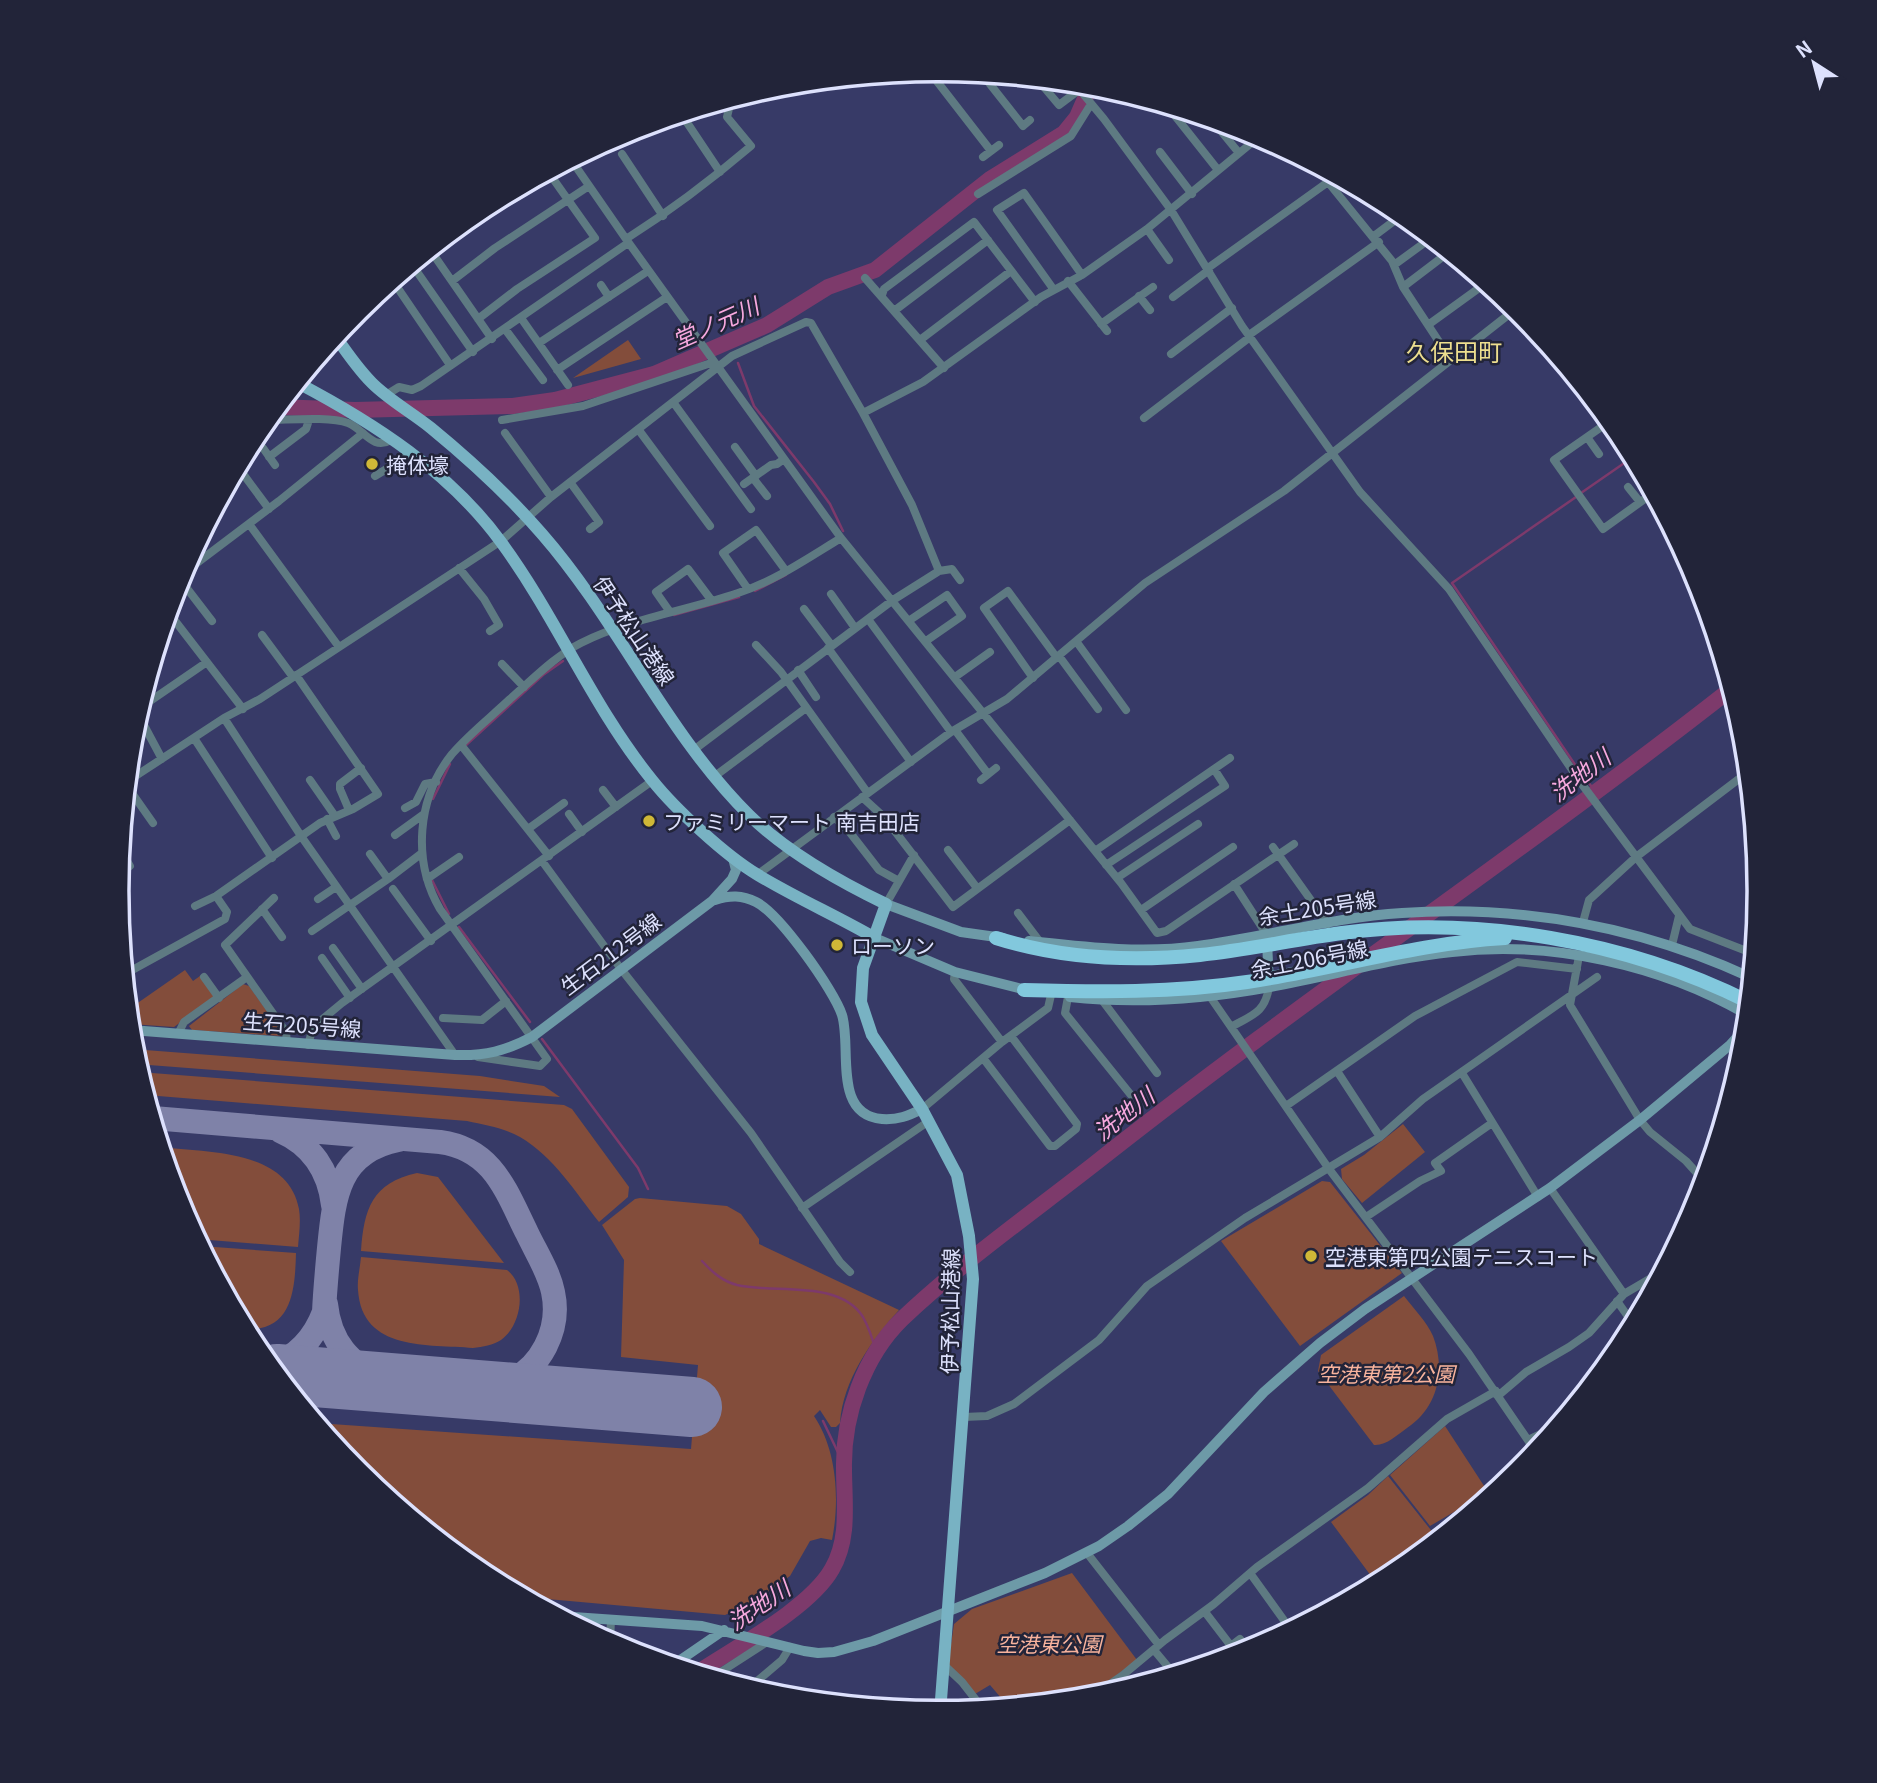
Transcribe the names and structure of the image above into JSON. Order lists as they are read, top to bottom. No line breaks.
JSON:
{"streets":{"main road":["伊予松山港線"],"street":["余土205号線","生石212号線","余土206号線","生石205号線"]},"crossings":[["伊予松山港線","余土205号線"],["伊予松山港線","余土206号線"],["生石212号線","生石205号線"]],"districts":["久保田町"],"water":["堂ノ元川","洗地川"],"parks":["空港東第2公園","空港東公園"],"places":["掩体壕","ファミリーマート 南吉田店","ローソン","空港東第四公園テニスコート"],"north":"top left"}
